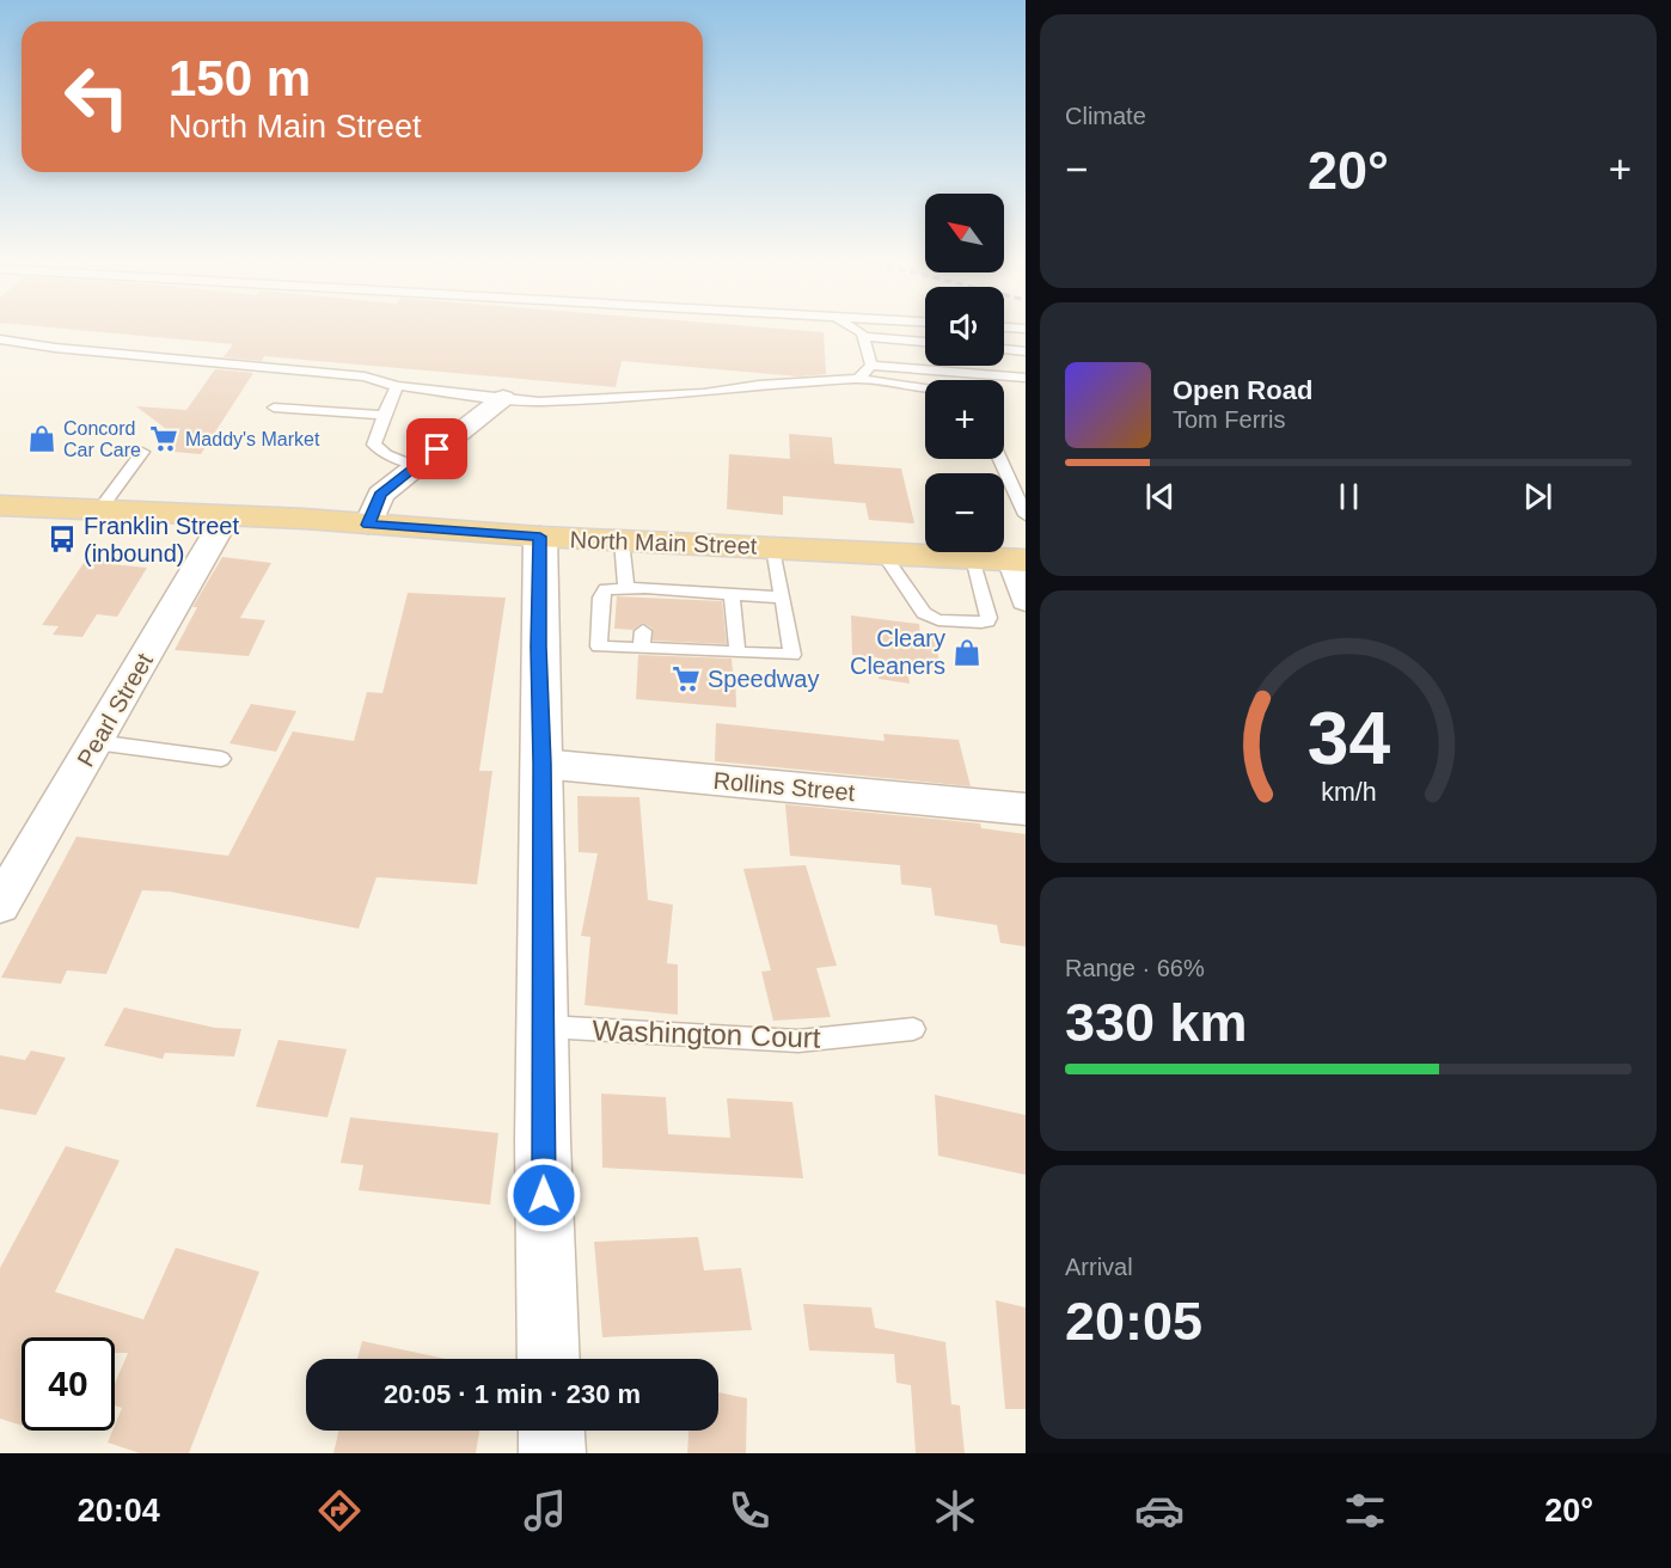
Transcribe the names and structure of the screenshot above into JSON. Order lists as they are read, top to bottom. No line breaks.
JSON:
{"streets":{"main road":["North Main Street"],"street":["Pearl Street","Rollins Street"],"lane":["Washington Court"]},"crossings":[["North Main Street","Pearl Street"]],"places":{"shop":["Concord Car Care","Cleary Cleaners"],"supermarket":["Maddy's Market","Speedway"],"bus stop":["Franklin Street (inbound)"]},"north":"top left","page":{"tile":["Climate",["Range · 66%","330 km"],["Arrival","20:05"]],"turn":["150 m","North Main Street"],"heat":["−","20°","+"],"map_buttons":["+","−"],"song":["Open Road","Tom Ferris"],"limit":"40","trip":"20:05 · 1 min · 230 m","tabs":["20:04","20°"],"gauge":["34","km/h"]}}
